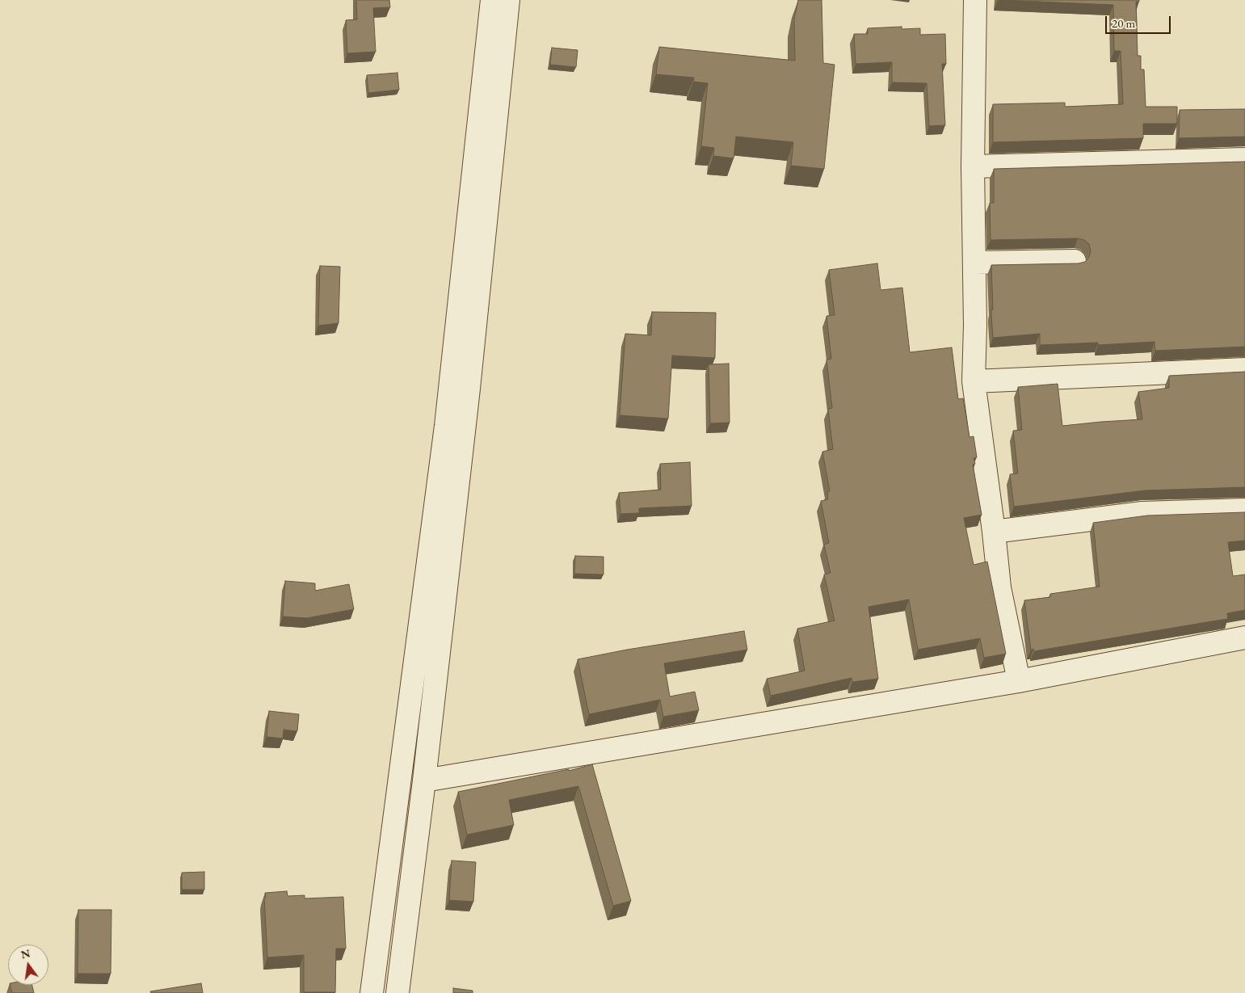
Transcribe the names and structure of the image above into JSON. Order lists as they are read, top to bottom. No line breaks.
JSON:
{"scale_bar":"20 m","north":"top"}
